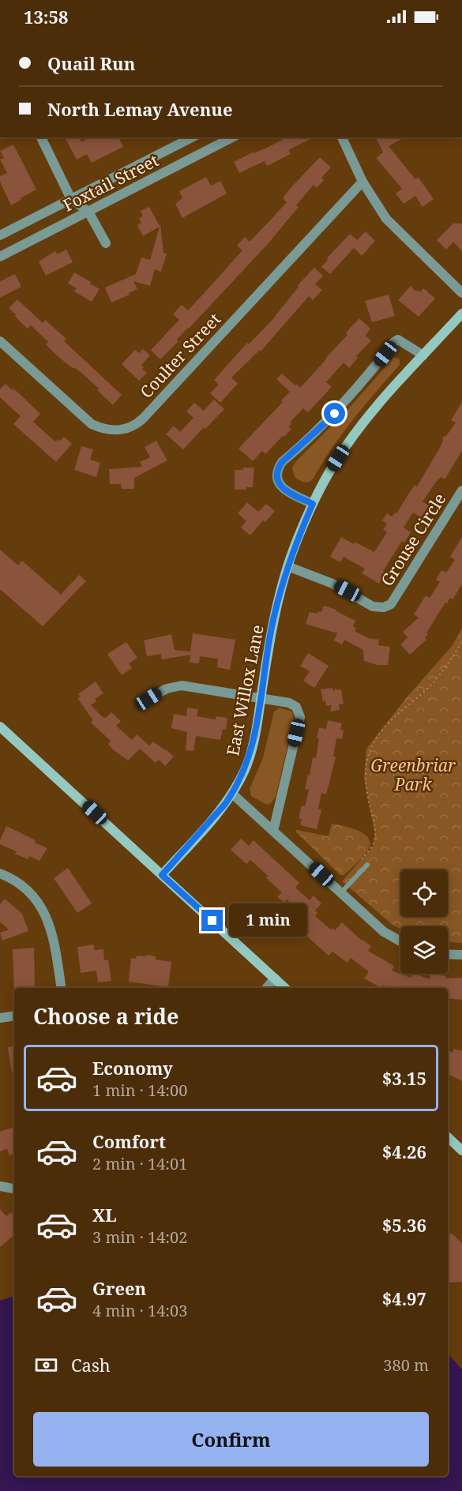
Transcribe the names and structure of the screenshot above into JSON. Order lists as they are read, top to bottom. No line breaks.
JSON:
{"streets":{"main road":["East Willox Lane"],"street":["Foxtail Street","Coulter Street","Grouse Circle"]},"crossings":[["Grouse Circle","East Willox Lane"]],"parks":["Greenbriar Park"],"page":{"status":"13:58","banner":["Quail Run","North Lemay Avenue"],"bubble":"1 min","heading":"Choose a ride","list":[{"name":"Economy","note":"1 min · 14:00","value":"$3.15"},{"name":"Comfort","note":"2 min · 14:01","value":"$4.26"},{"name":"XL","note":"3 min · 14:02","value":"$5.36"},{"name":"Green","note":"4 min · 14:03","value":"$4.97"}],"pay":["Cash","380 m"],"buttons":"Confirm"}}
